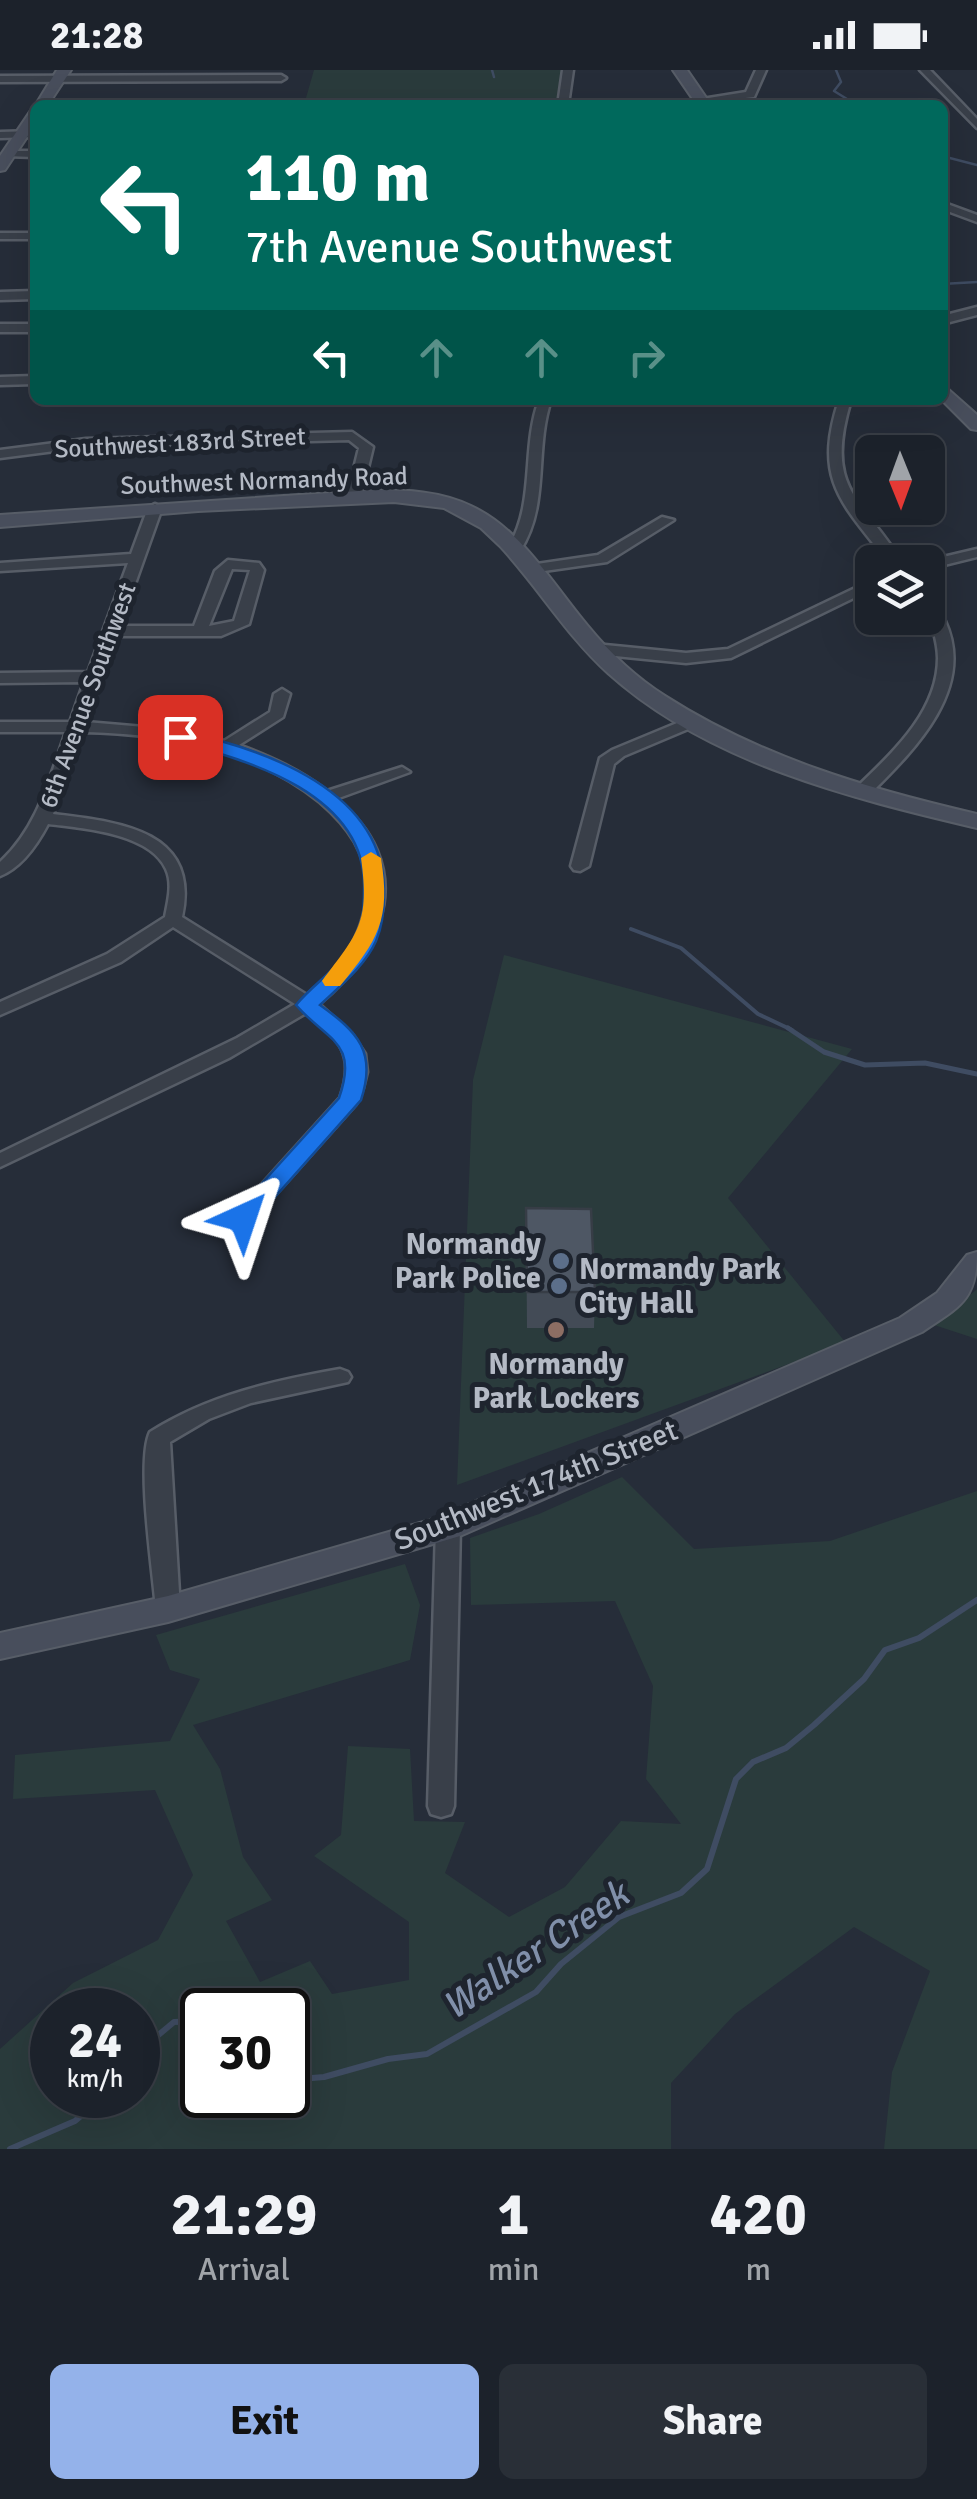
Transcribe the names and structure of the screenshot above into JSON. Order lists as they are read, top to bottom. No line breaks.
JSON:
{"streets":{"street":["Southwest 183rd Street","Southwest Normandy Road","6th Avenue Southwest","Southwest 174th Street"]},"crossings":[["Southwest 183rd Street","Southwest Normandy Road"],["Southwest Normandy Road","6th Avenue Southwest"]],"water":["Walker Creek"],"places":["Normandy Park Police","Normandy Park City Hall","Normandy Park Lockers"],"north":"bottom","page":{"status":"21:28","turn":["110 m","7th Avenue Southwest"],"speed":"24 km/h","limit":"30","eta":["21:29","Arrival","1","min","420","m"],"buttons":["Exit","Share"]}}
